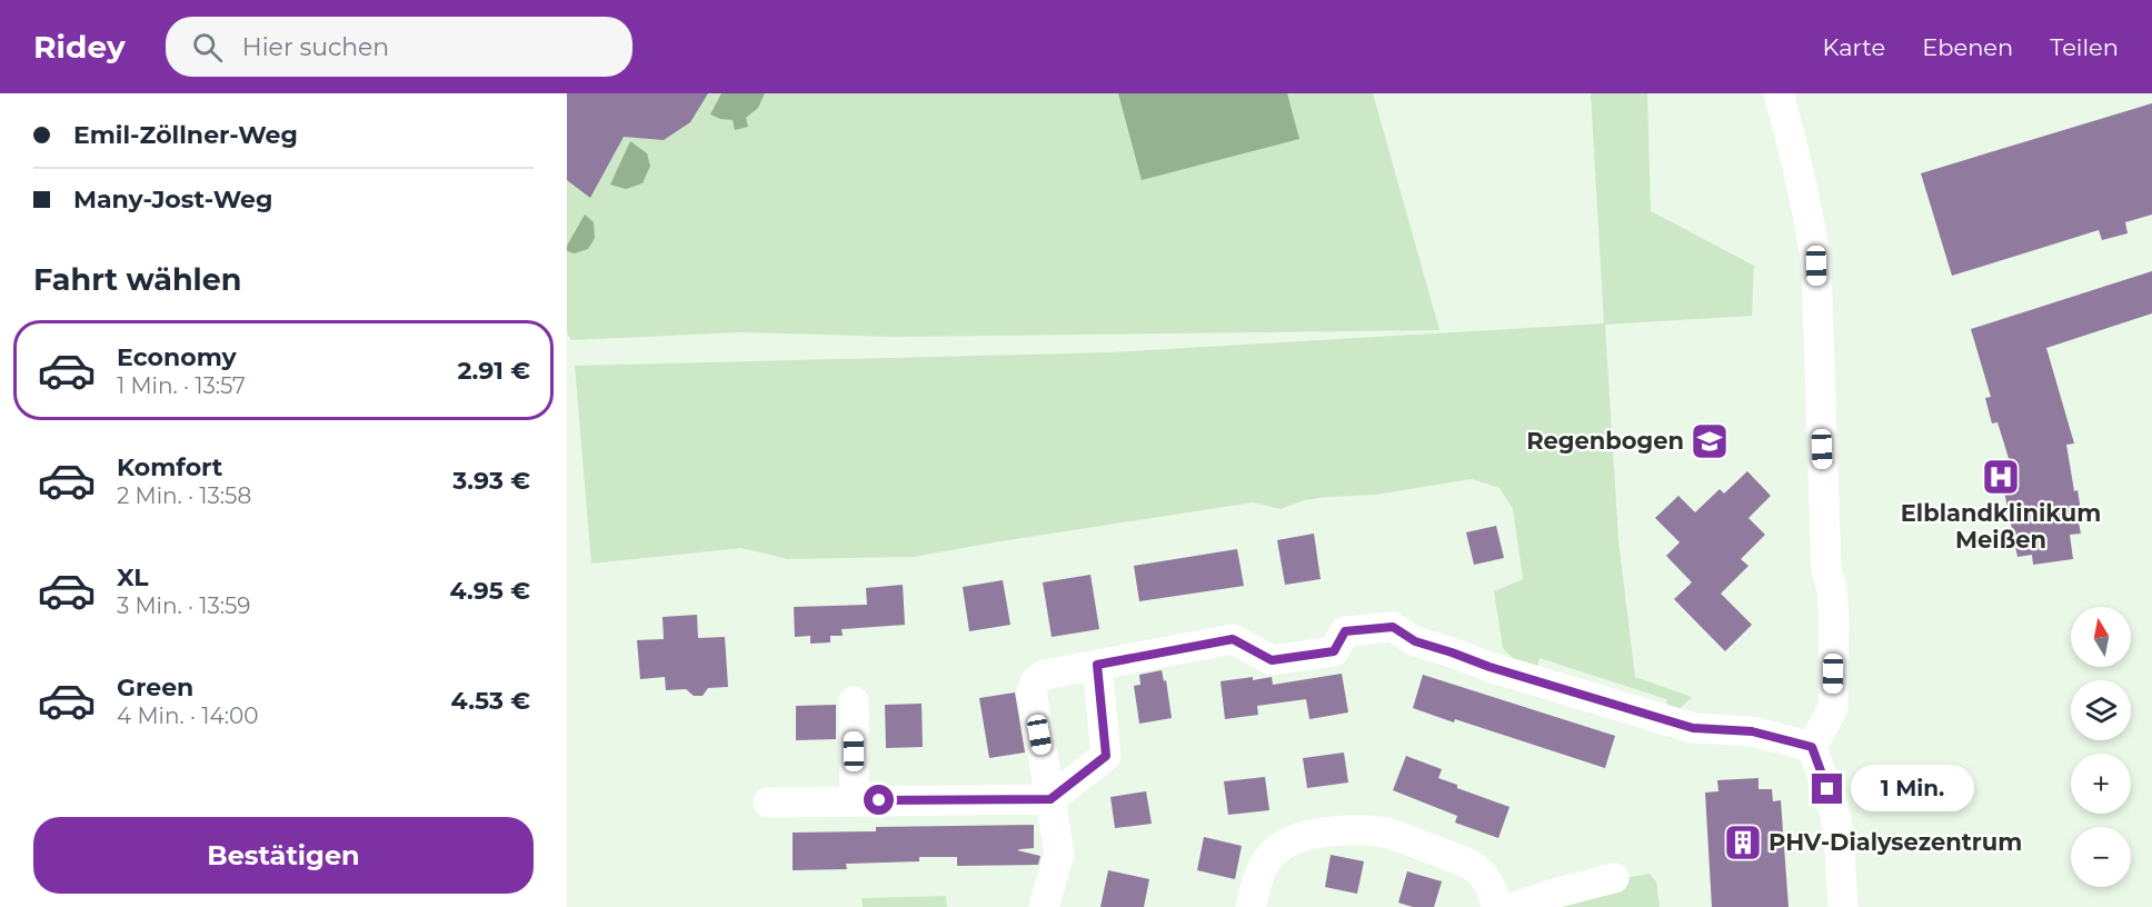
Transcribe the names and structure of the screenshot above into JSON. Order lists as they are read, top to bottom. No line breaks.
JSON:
{"places":{"school or university":["Regenbogen"],"hospital":["Elblandklinikum Meißen"],"building":["PHV-Dialysezentrum"]},"north":"top","page":{"header":"Ridey","search":"Hier suchen","nav":["Karte","Ebenen","Teilen"],"banner":["Emil-Zöllner-Weg","Many-Jost-Weg"],"heading":"Fahrt wählen","list":[{"name":"Economy","note":"1 Min. · 13:57","value":"2.91 €"},{"name":"Komfort","note":"2 Min. · 13:58","value":"3.93 €"},{"name":"XL","note":"3 Min. · 13:59","value":"4.95 €"},{"name":"Green","note":"4 Min. · 14:00","value":"4.53 €"}],"map_buttons":["+","−"],"bubble":"1 Min.","buttons":"Bestätigen"}}
